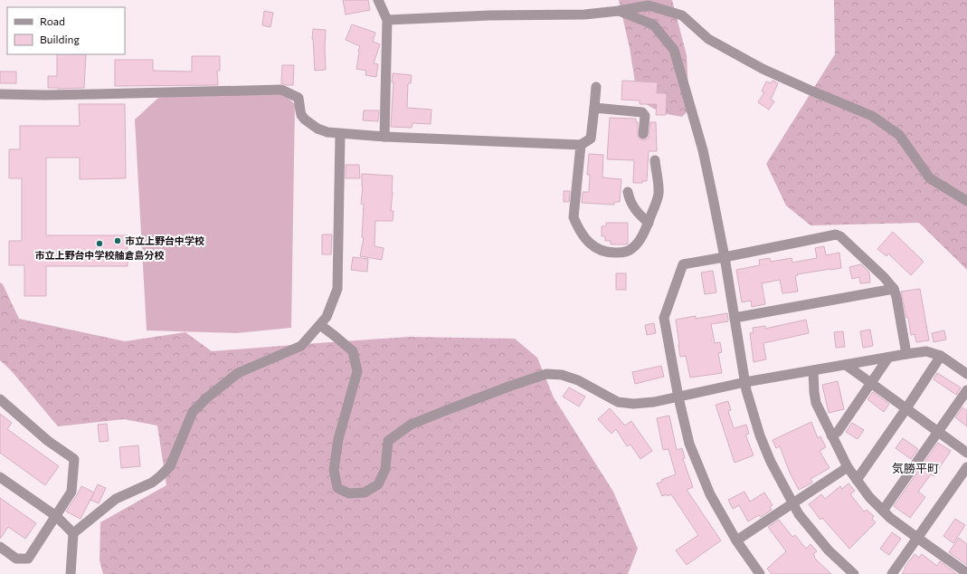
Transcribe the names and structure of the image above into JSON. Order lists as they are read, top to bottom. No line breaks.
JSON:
{"districts":["気勝平町"],"places":["市立上野台中学校","市立上野台中学校舳倉島分校"],"legend":["Road","Building"]}
